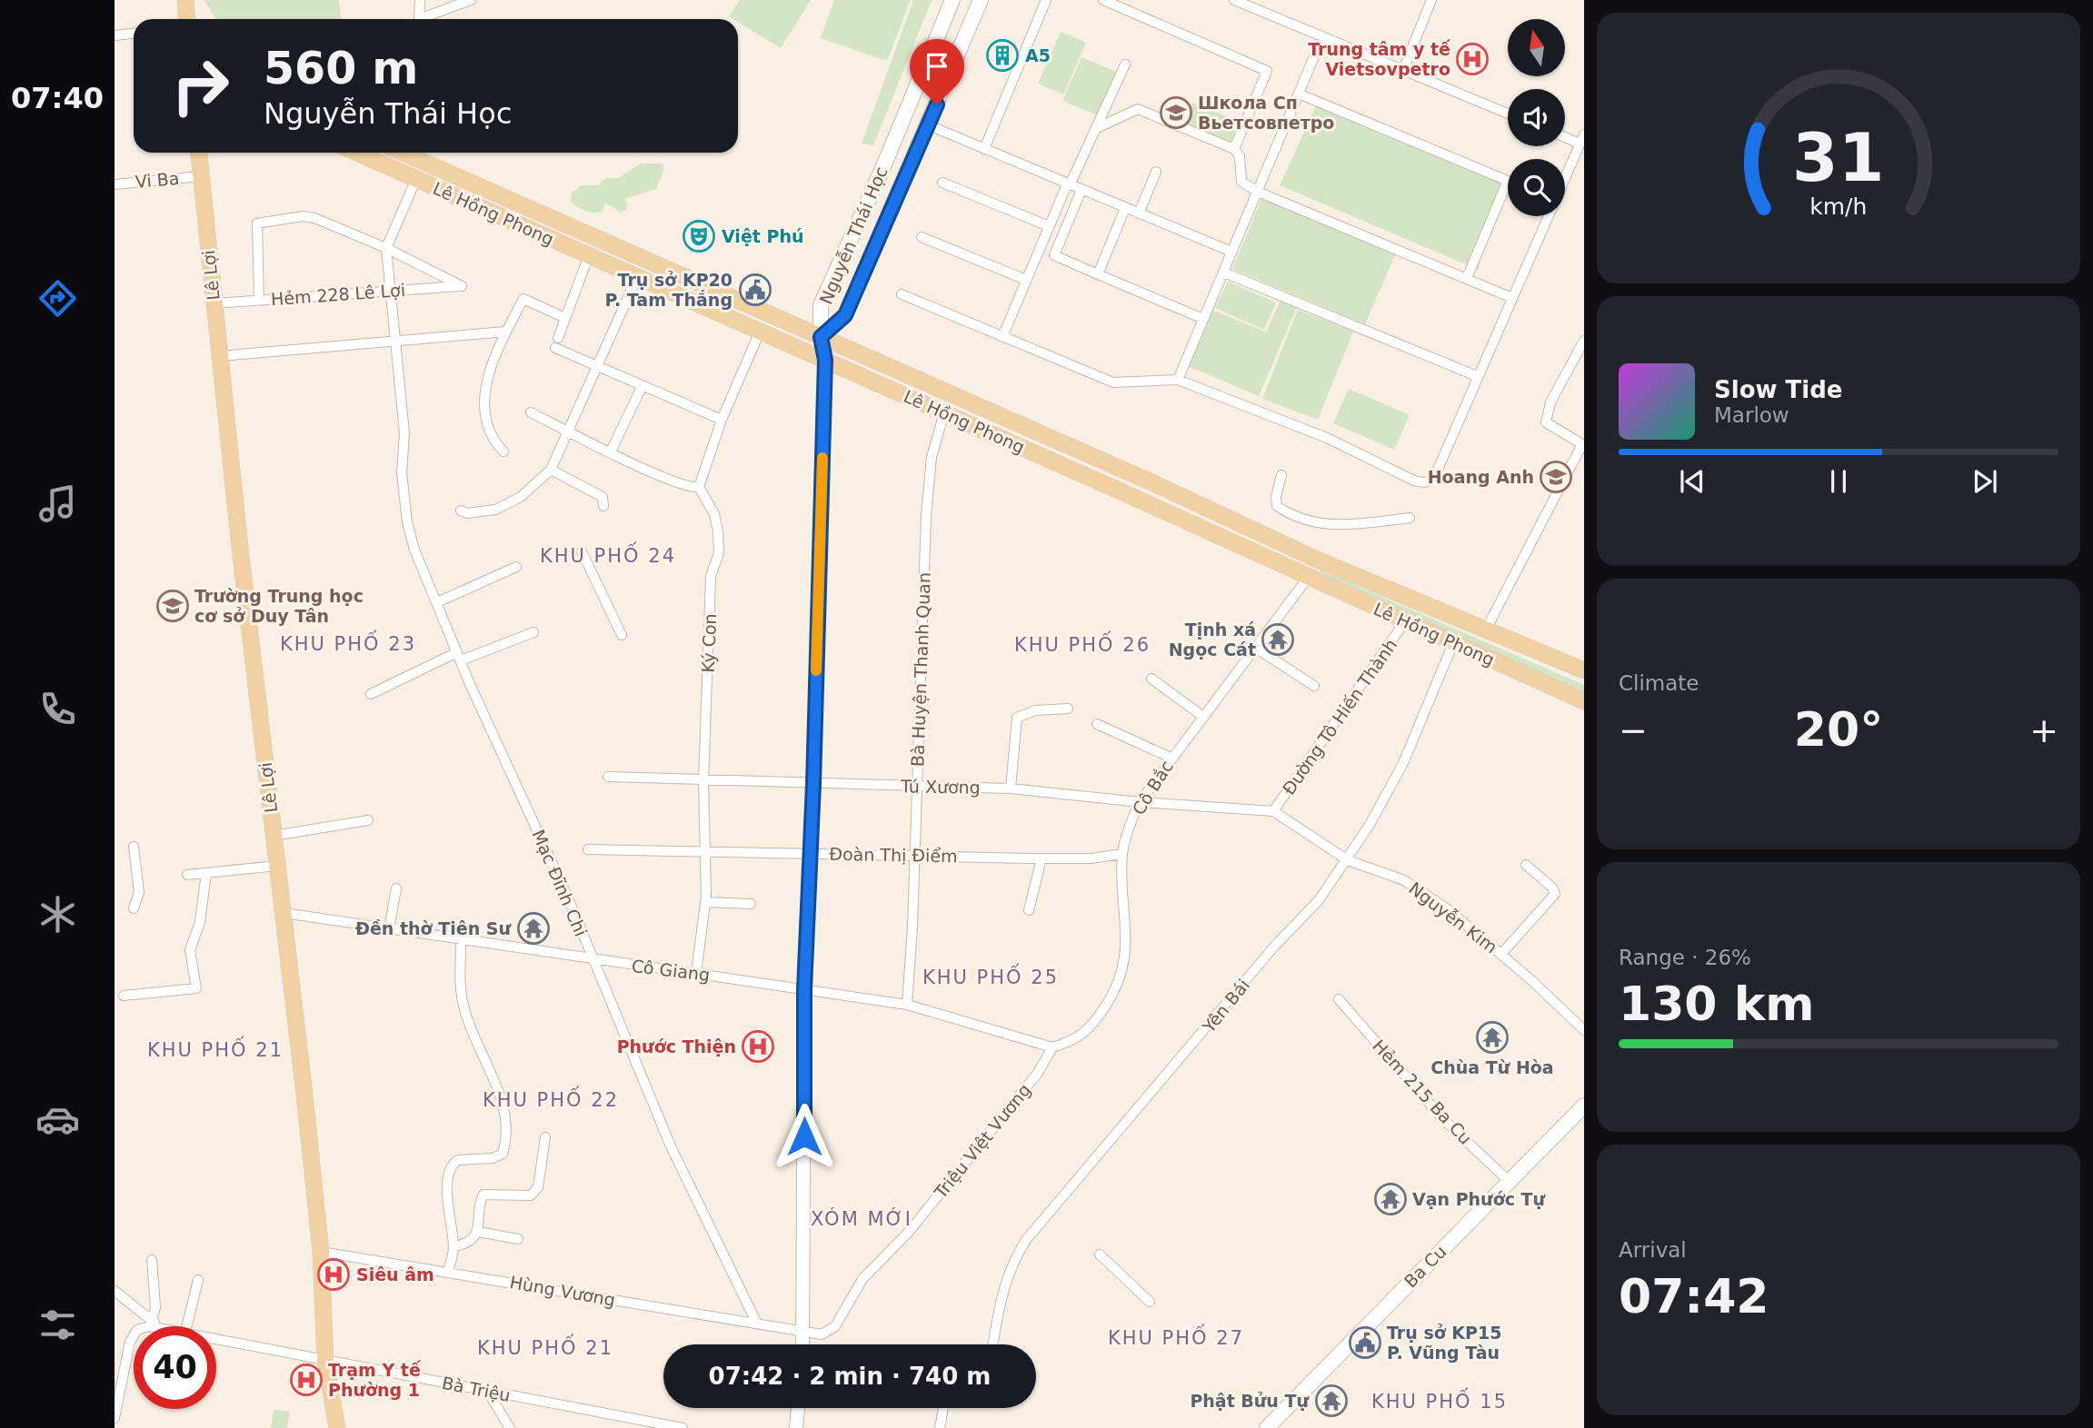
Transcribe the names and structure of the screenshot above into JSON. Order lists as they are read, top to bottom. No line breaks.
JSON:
{"streets":{"main road":["Lê Hồng Phong","Nguyễn Thái Học","Lê Lợi","Ba Cu"],"street":["Vi Ba","Hẻm 228 Lê Lợi","Ký Con","Bà Huyện Thanh Quan","Đường Tô Hiến Thành","Tú Xương","Cô Bắc","Đoàn Thị Điểm","Mạc Đĩnh Chi","Nguyễn Kim","Cô Giang","Yên Bái","Hẻm 215 Ba Cu","Triệu Việt Vương","Hùng Vương","Bà Triệu"]},"crossings":[["Vi Ba","Lê Lợi"],["Lê Hồng Phong","Nguyễn Thái Học"],["Lê Hồng Phong","Bà Huyện Thanh Quan"],["Lê Hồng Phong","Đường Tô Hiến Thành"],["Lê Hồng Phong","Cô Bắc"],["Lê Hồng Phong","Yên Bái"],["Lê Lợi","Hẻm 228 Lê Lợi"],["Lê Lợi","Cô Giang"],["Lê Lợi","Hùng Vương"],["Lê Lợi","Bà Triệu"],["Hẻm 228 Lê Lợi","Mạc Đĩnh Chi"],["Ký Con","Tú Xương"],["Ký Con","Đoàn Thị Điểm"],["Ký Con","Cô Giang"],["Bà Huyện Thanh Quan","Tú Xương"],["Bà Huyện Thanh Quan","Đoàn Thị Điểm"],["Bà Huyện Thanh Quan","Cô Giang"],["Đường Tô Hiến Thành","Tú Xương"],["Đường Tô Hiến Thành","Nguyễn Kim"],["Tú Xương","Cô Bắc"],["Tú Xương","Nguyễn Kim"],["Cô Bắc","Đoàn Thị Điểm"],["Cô Bắc","Cô Giang"],["Cô Bắc","Triệu Việt Vương"],["Mạc Đĩnh Chi","Cô Giang"],["Mạc Đĩnh Chi","Hùng Vương"],["Nguyễn Kim","Yên Bái"],["Cô Giang","Triệu Việt Vương"],["Hẻm 215 Ba Cu","Ba Cu"],["Triệu Việt Vương","Hùng Vương"]],"districts":["KHU PHỐ 24","KHU PHỐ 23","KHU PHỐ 26","KHU PHỐ 25","KHU PHỐ 21","KHU PHỐ 22","XÓM MỚI","KHU PHỐ 27","KHU PHỐ 21","KHU PHỐ 15"],"places":{"building":["A5"],"hospital":["Trung tâm y tế Vietsovpetro","Phước Thiện","Siêu âm","Trạm Y tế Phường 1"],"school or university":["Школа Сп Вьетсовпетро","Hoang Anh","Trường Trung học cơ sở Duy Tân"],"theatre":["Việt Phú"],"public building":["Trụ sở KP20 P. Tam Thắng","Trụ sở KP15 P. Vũng Tàu"],"temple":["Tịnh xá Ngọc Cát","Đền thờ Tiên Sư","Chùa Từ Hòa","Vạn Phước Tự","Phật Bửu Tự"]},"north":"top","page":{"tabs":"07:40","turn":["560 m","Nguyễn Thái Học"],"song":["Slow Tide","Marlow"],"tile":["Climate",["Range · 26%","130 km"],["Arrival","07:42"]],"heat":["−","20°","+"],"limit":"40","trip":"07:42 · 2 min · 740 m","gauge":["31","km/h"]}}
